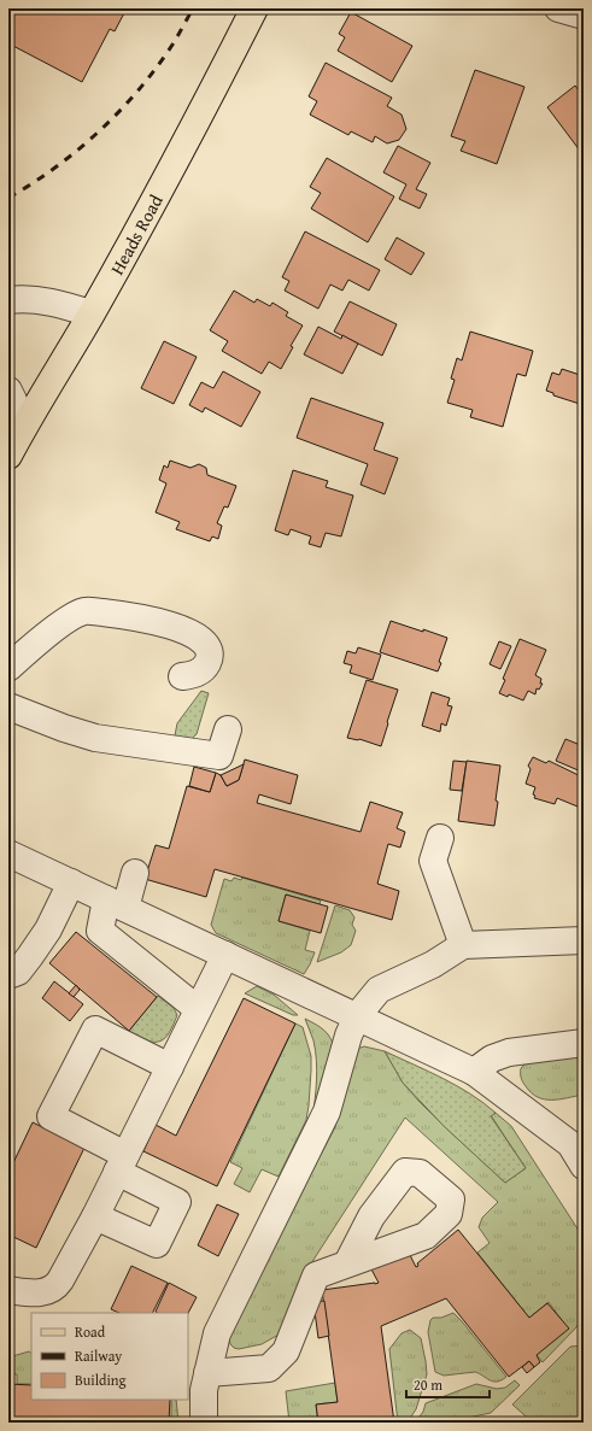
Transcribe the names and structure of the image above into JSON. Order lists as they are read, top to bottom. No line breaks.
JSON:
{"streets":{"main road":["Heads Road"]},"legend":["Road","Railway","Building"],"scale_bar":"20 m"}
